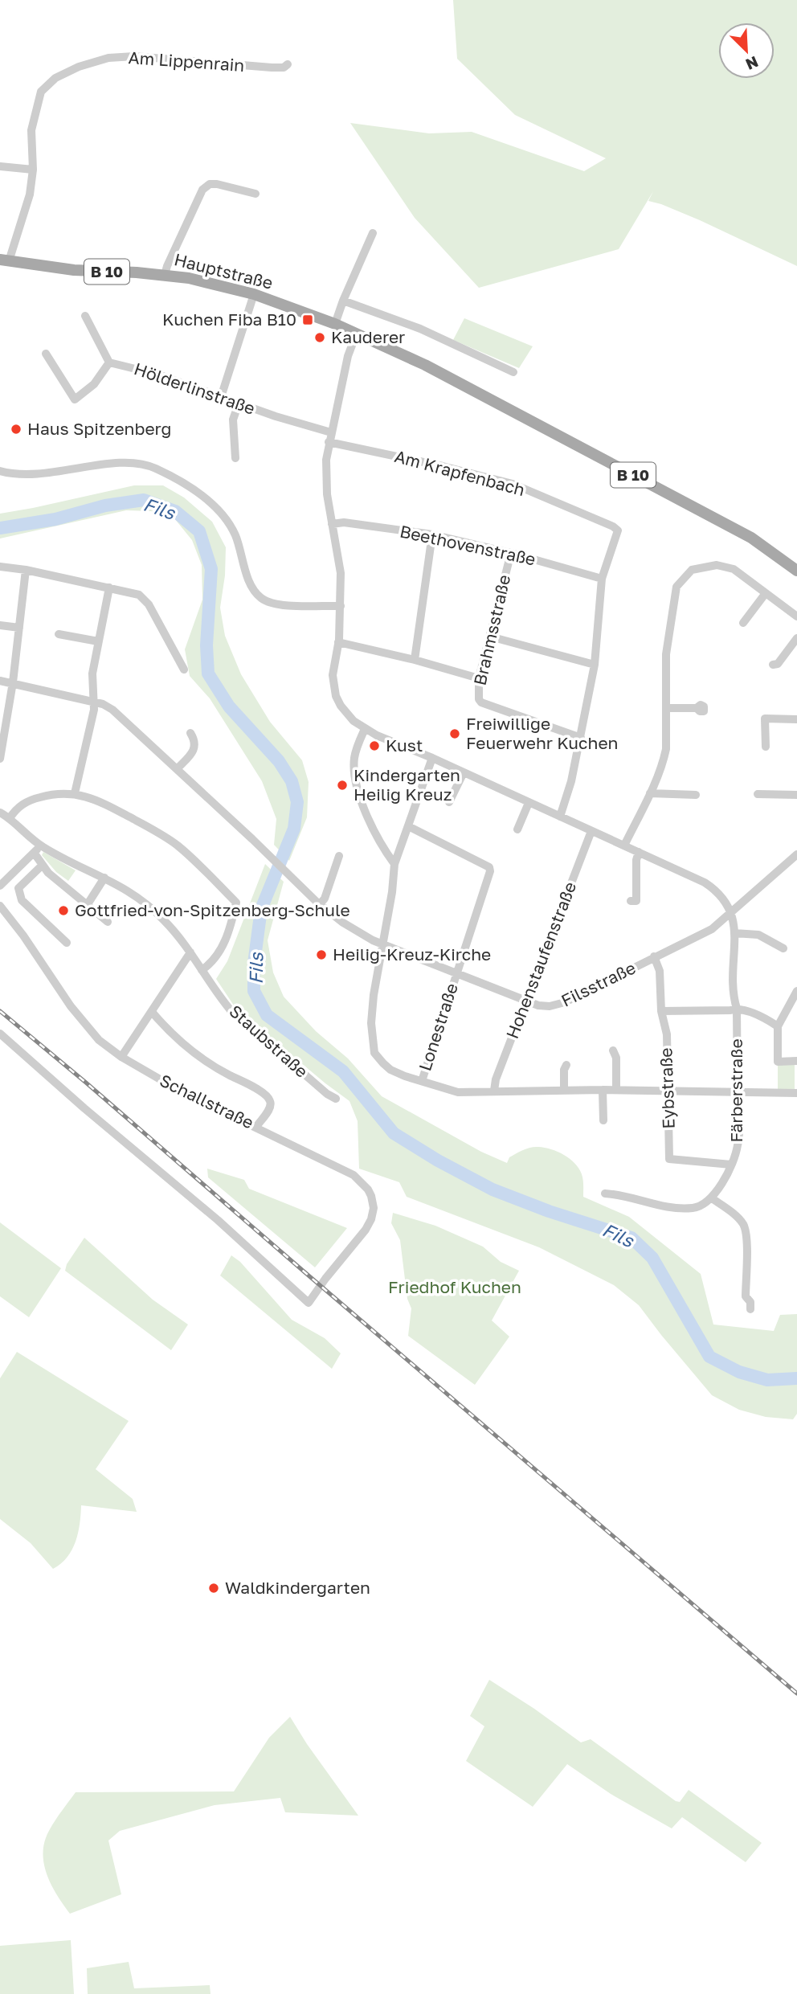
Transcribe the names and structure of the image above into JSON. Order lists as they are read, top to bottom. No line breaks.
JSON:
{"streets":{"main road":["B 10","Hauptstraße"],"street":["Am Lippenrain","Hölderlinstraße","Am Krapfenbach","Beethovenstraße","Brahmsstraße","Hohenstaufenstraße","Filsstraße","Lonestraße","Staubstraße","Eybstraße","Färberstraße","Schallstraße"]},"crossings":[["Am Krapfenbach","Beethovenstraße"],["Beethovenstraße","Brahmsstraße"],["Hohenstaufenstraße","Filsstraße"],["Filsstraße","Lonestraße"],["Filsstraße","Eybstraße"],["Filsstraße","Färberstraße"],["Eybstraße","Färberstraße"]],"water":["Fils"],"parks":["Friedhof Kuchen"],"places":{"transit":["Kuchen Fiba B10"],"other":["Kauderer","Haus Spitzenberg","Freiwillige Feuerwehr Kuchen","Kust","Kindergarten Heilig Kreuz","Gottfried-von-Spitzenberg-Schule","Heilig-Kreuz-Kirche","Waldkindergarten"]},"north":"bottom right"}
